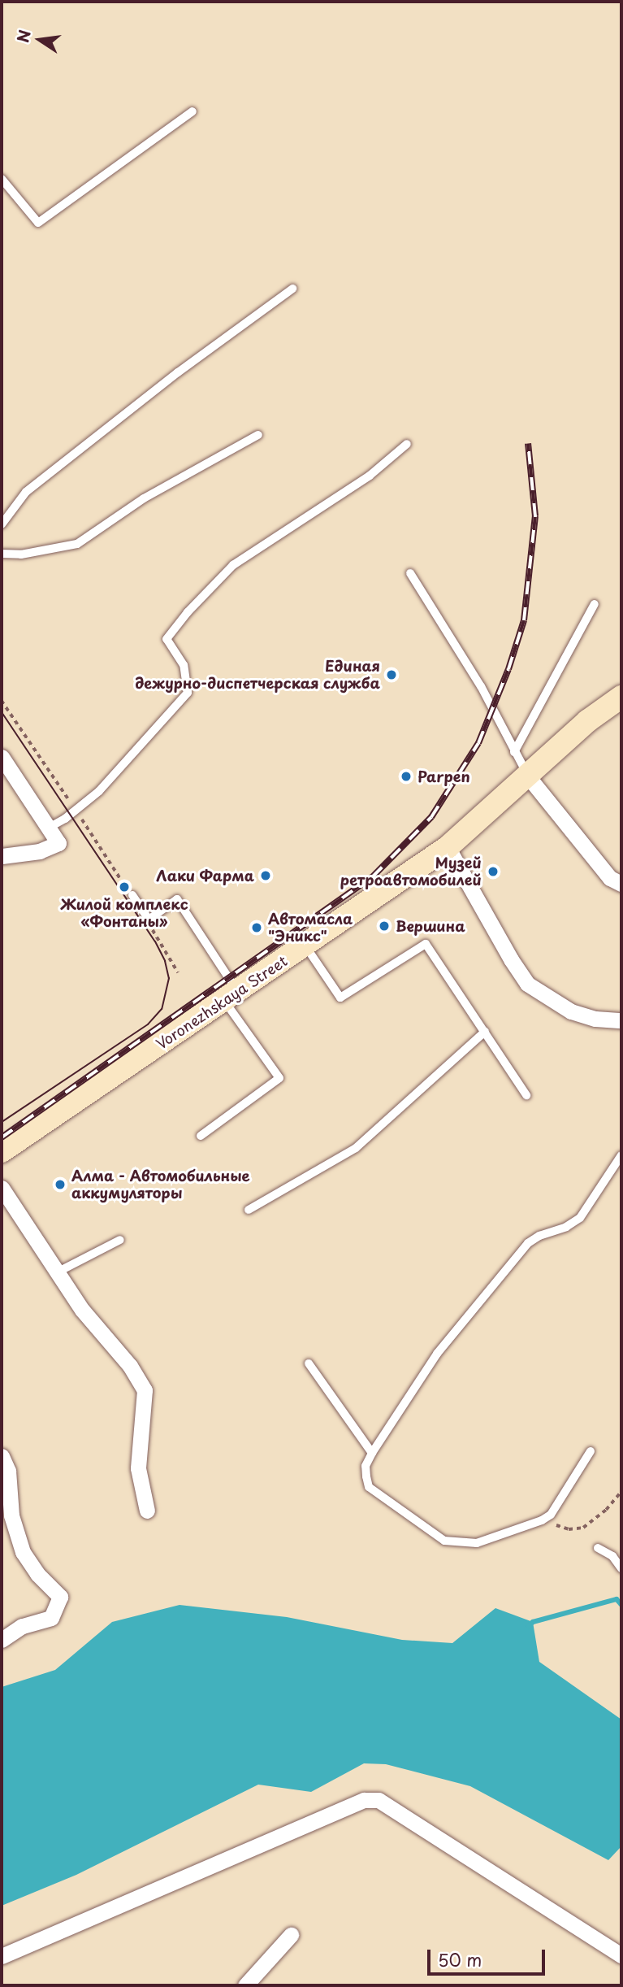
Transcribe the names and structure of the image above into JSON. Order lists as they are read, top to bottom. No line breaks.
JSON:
{"streets":{"street":["Voronezhskaya Street"]},"places":["Единая дежурно-диспетчерская служба","Parpen","Музей ретроавтомобилей","Лаки Фарма","Жилой комплекс «Фонтаны»","Вершина","Автомасла \"Эникс\"","Алма - Автомобильные аккумуляторы"],"scale_bar":"50 m","north":"left"}
